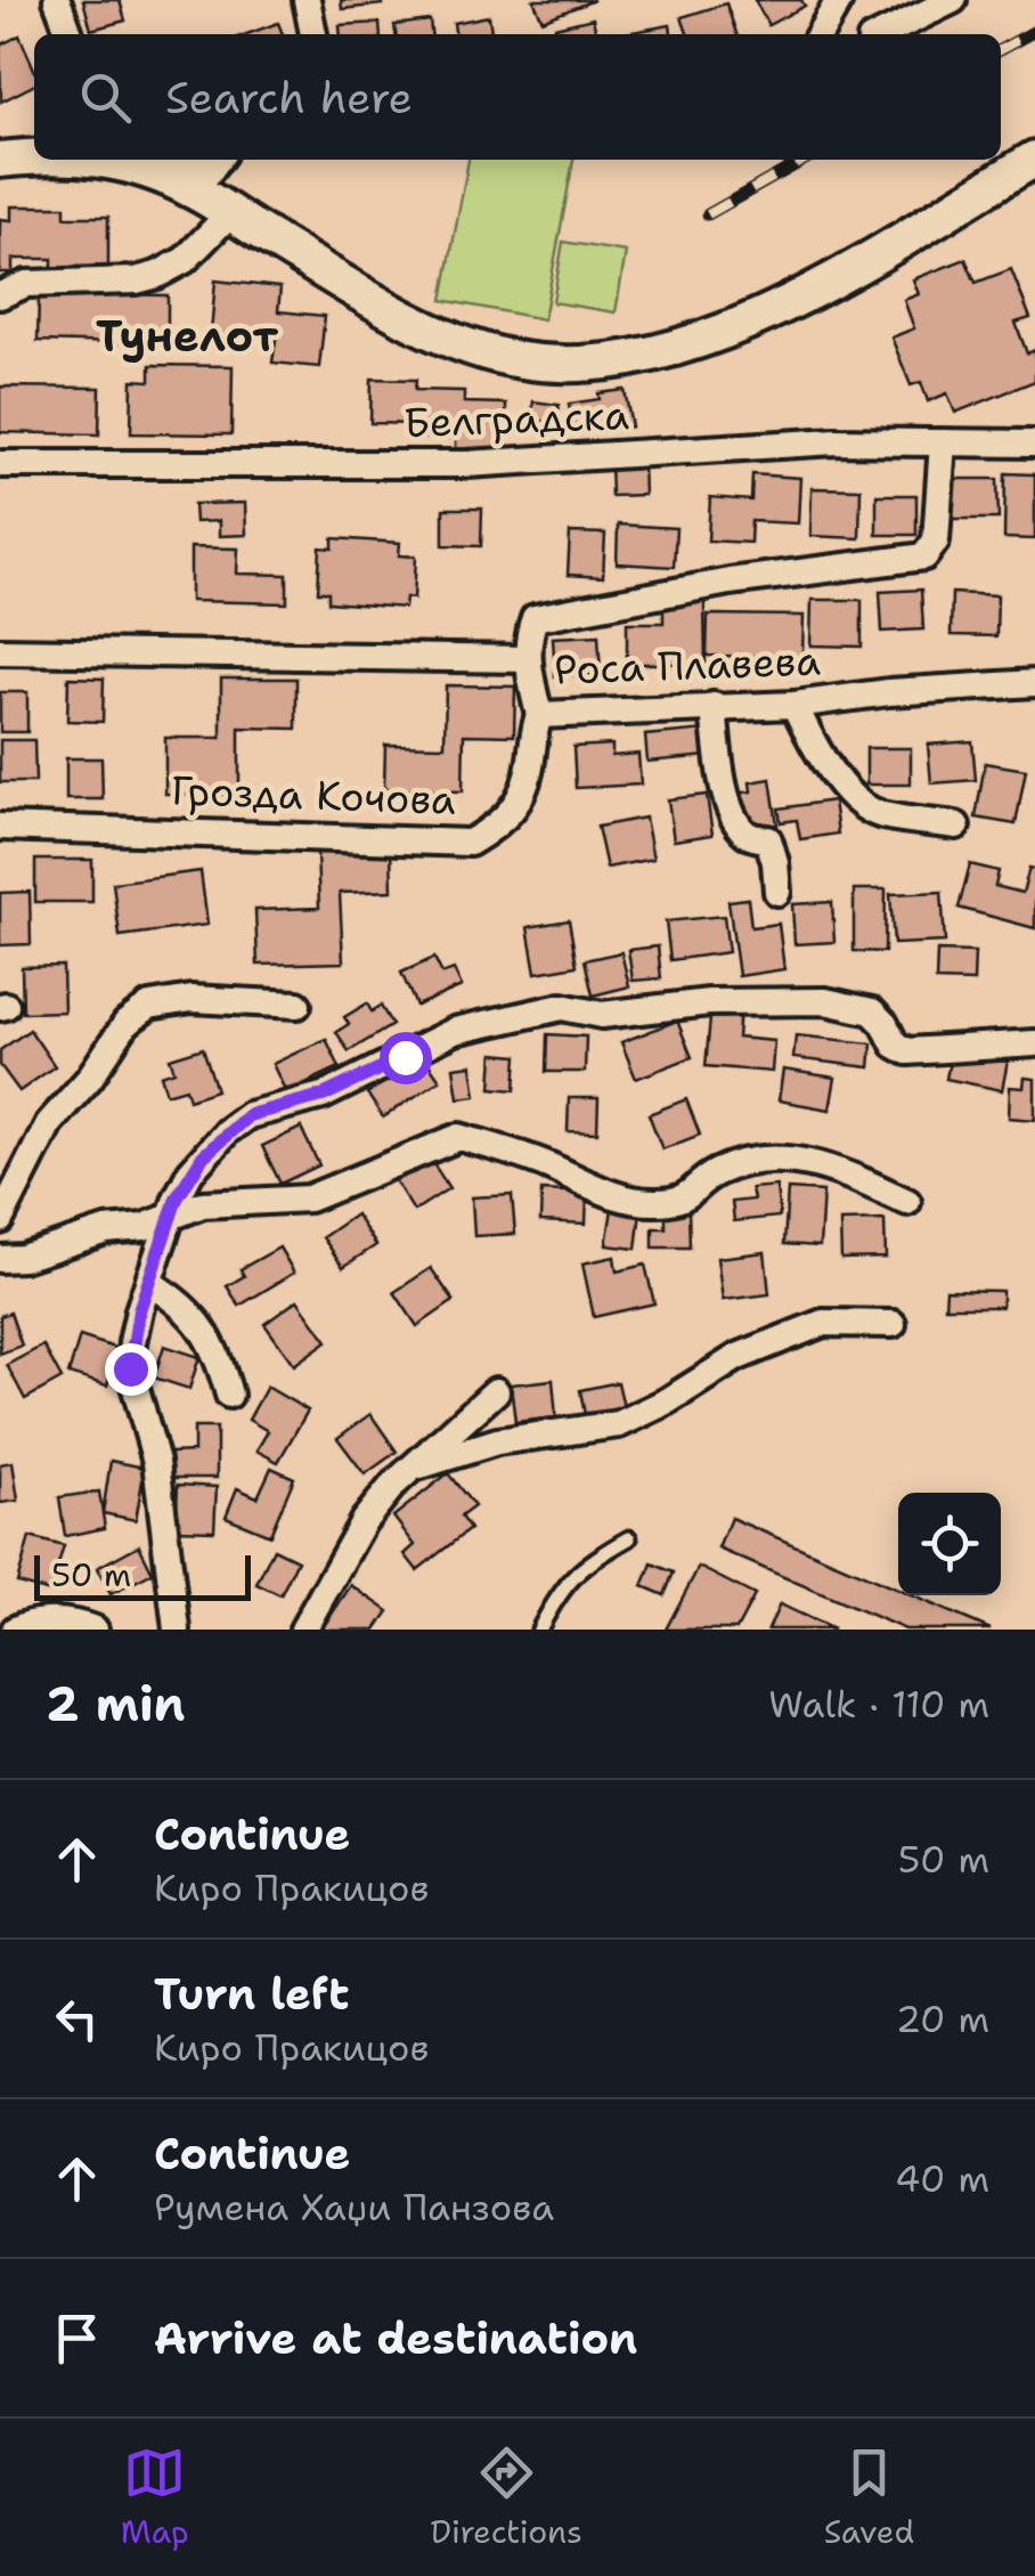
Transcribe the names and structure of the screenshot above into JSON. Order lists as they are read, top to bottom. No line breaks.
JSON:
{"streets":{"street":["Белградска","Роса Плавева","Грозда Кочова"]},"crossings":[["Белградска","Роса Плавева"],["Роса Плавева","Грозда Кочова"]],"districts":["Тунелот"],"scale_bar":"50 m","page":{"search":"Search here","scale":"50 m","heading":["2 min","Walk · 110 m"],"list":[["Continue","Киро Пракицов","50 m"],["Turn left","Киро Пракицов","20 m"],["Continue","Румена Хаџи Панзова","40 m"],"Arrive at destination"],"nav":["Map","Directions","Saved"]}}
